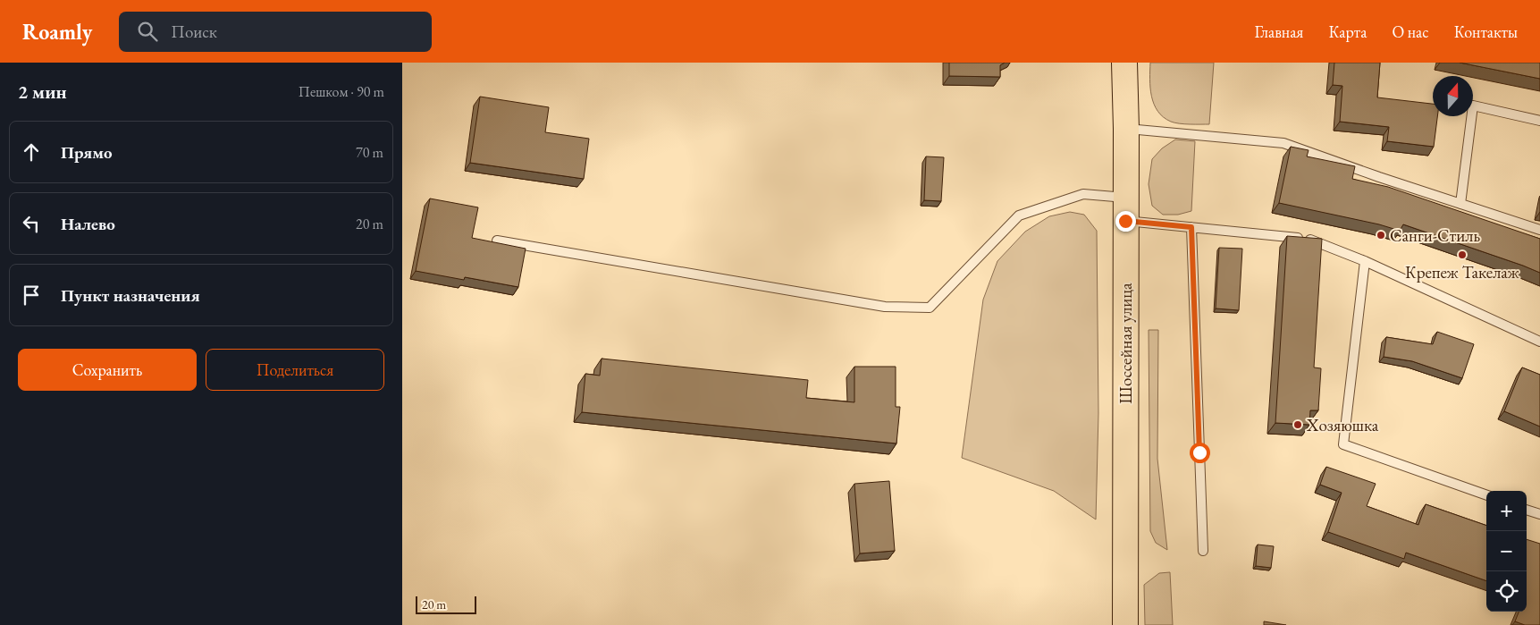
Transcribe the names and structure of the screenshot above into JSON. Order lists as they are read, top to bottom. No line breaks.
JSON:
{"streets":{"highway":["Шоссейная улица"]},"places":["Санги-Стиль","Крепеж Такелаж","Хозяюшка"],"scale_bar":"20 m","north":"top","page":{"header":"Roamly","search":"Поиск","nav":["Главная","Карта","О нас","Контакты"],"heading":["2 мин","Пешком · 90 m"],"list":[["Прямо","70 m"],["Налево","20 m"],"Пункт назначения"],"buttons":["Сохранить","Поделиться"],"map_buttons":["+","−"],"scale":"20 m"}}
